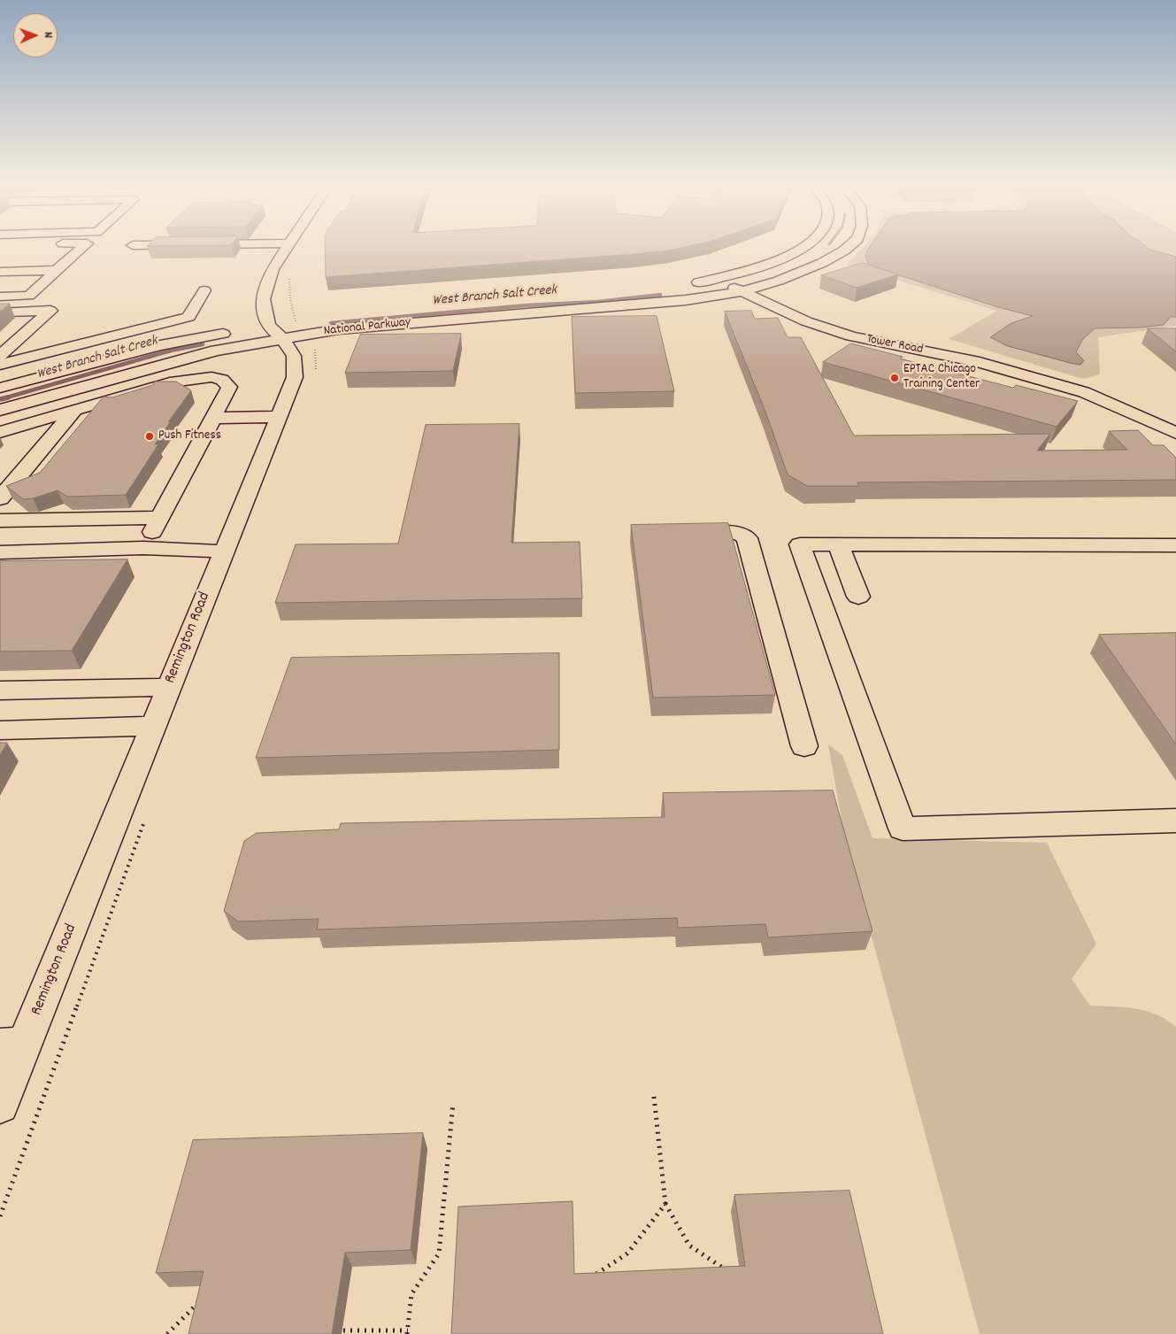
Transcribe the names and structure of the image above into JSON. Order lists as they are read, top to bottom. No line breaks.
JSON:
{"streets":{"street":["National Parkway","Tower Road","Remington Road"]},"crossings":[["National Parkway","Tower Road"],["National Parkway","Remington Road"]],"water":["West Branch Salt Creek"],"places":["EPTAC Chicago Training Center","Push Fitness"],"north":"right"}
